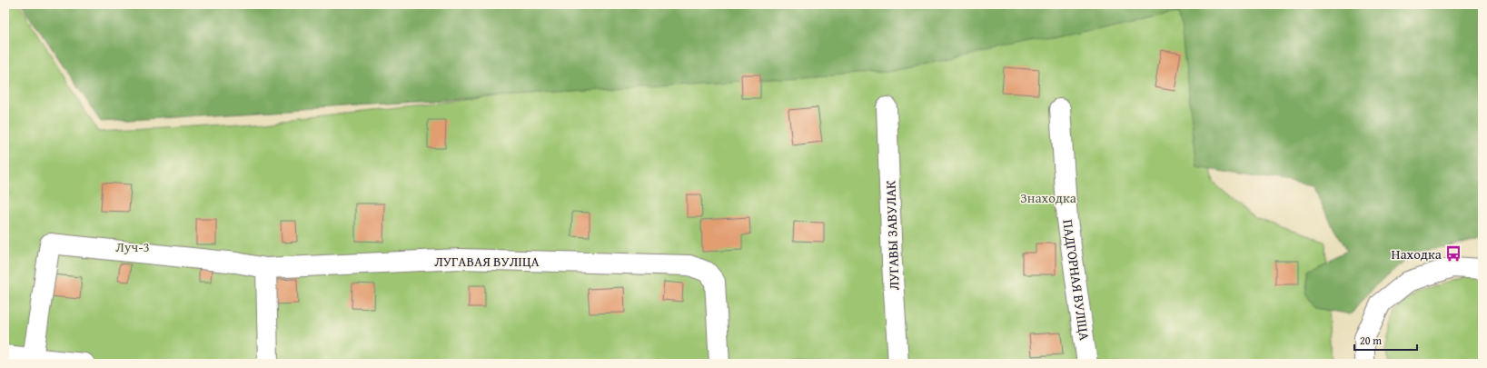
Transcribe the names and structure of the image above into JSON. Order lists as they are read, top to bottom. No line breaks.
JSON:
{"streets":{"street":["ЛУГАВЫ ЗАВУЛАК","ЛУГАВАЯ ВУЛІЦА","ПАДГОРНАЯ ВУЛІЦА"]},"parks":["Знаходка","Луч-3"],"places":{"bus stop":["Находка"]},"scale_bar":"20 m"}
